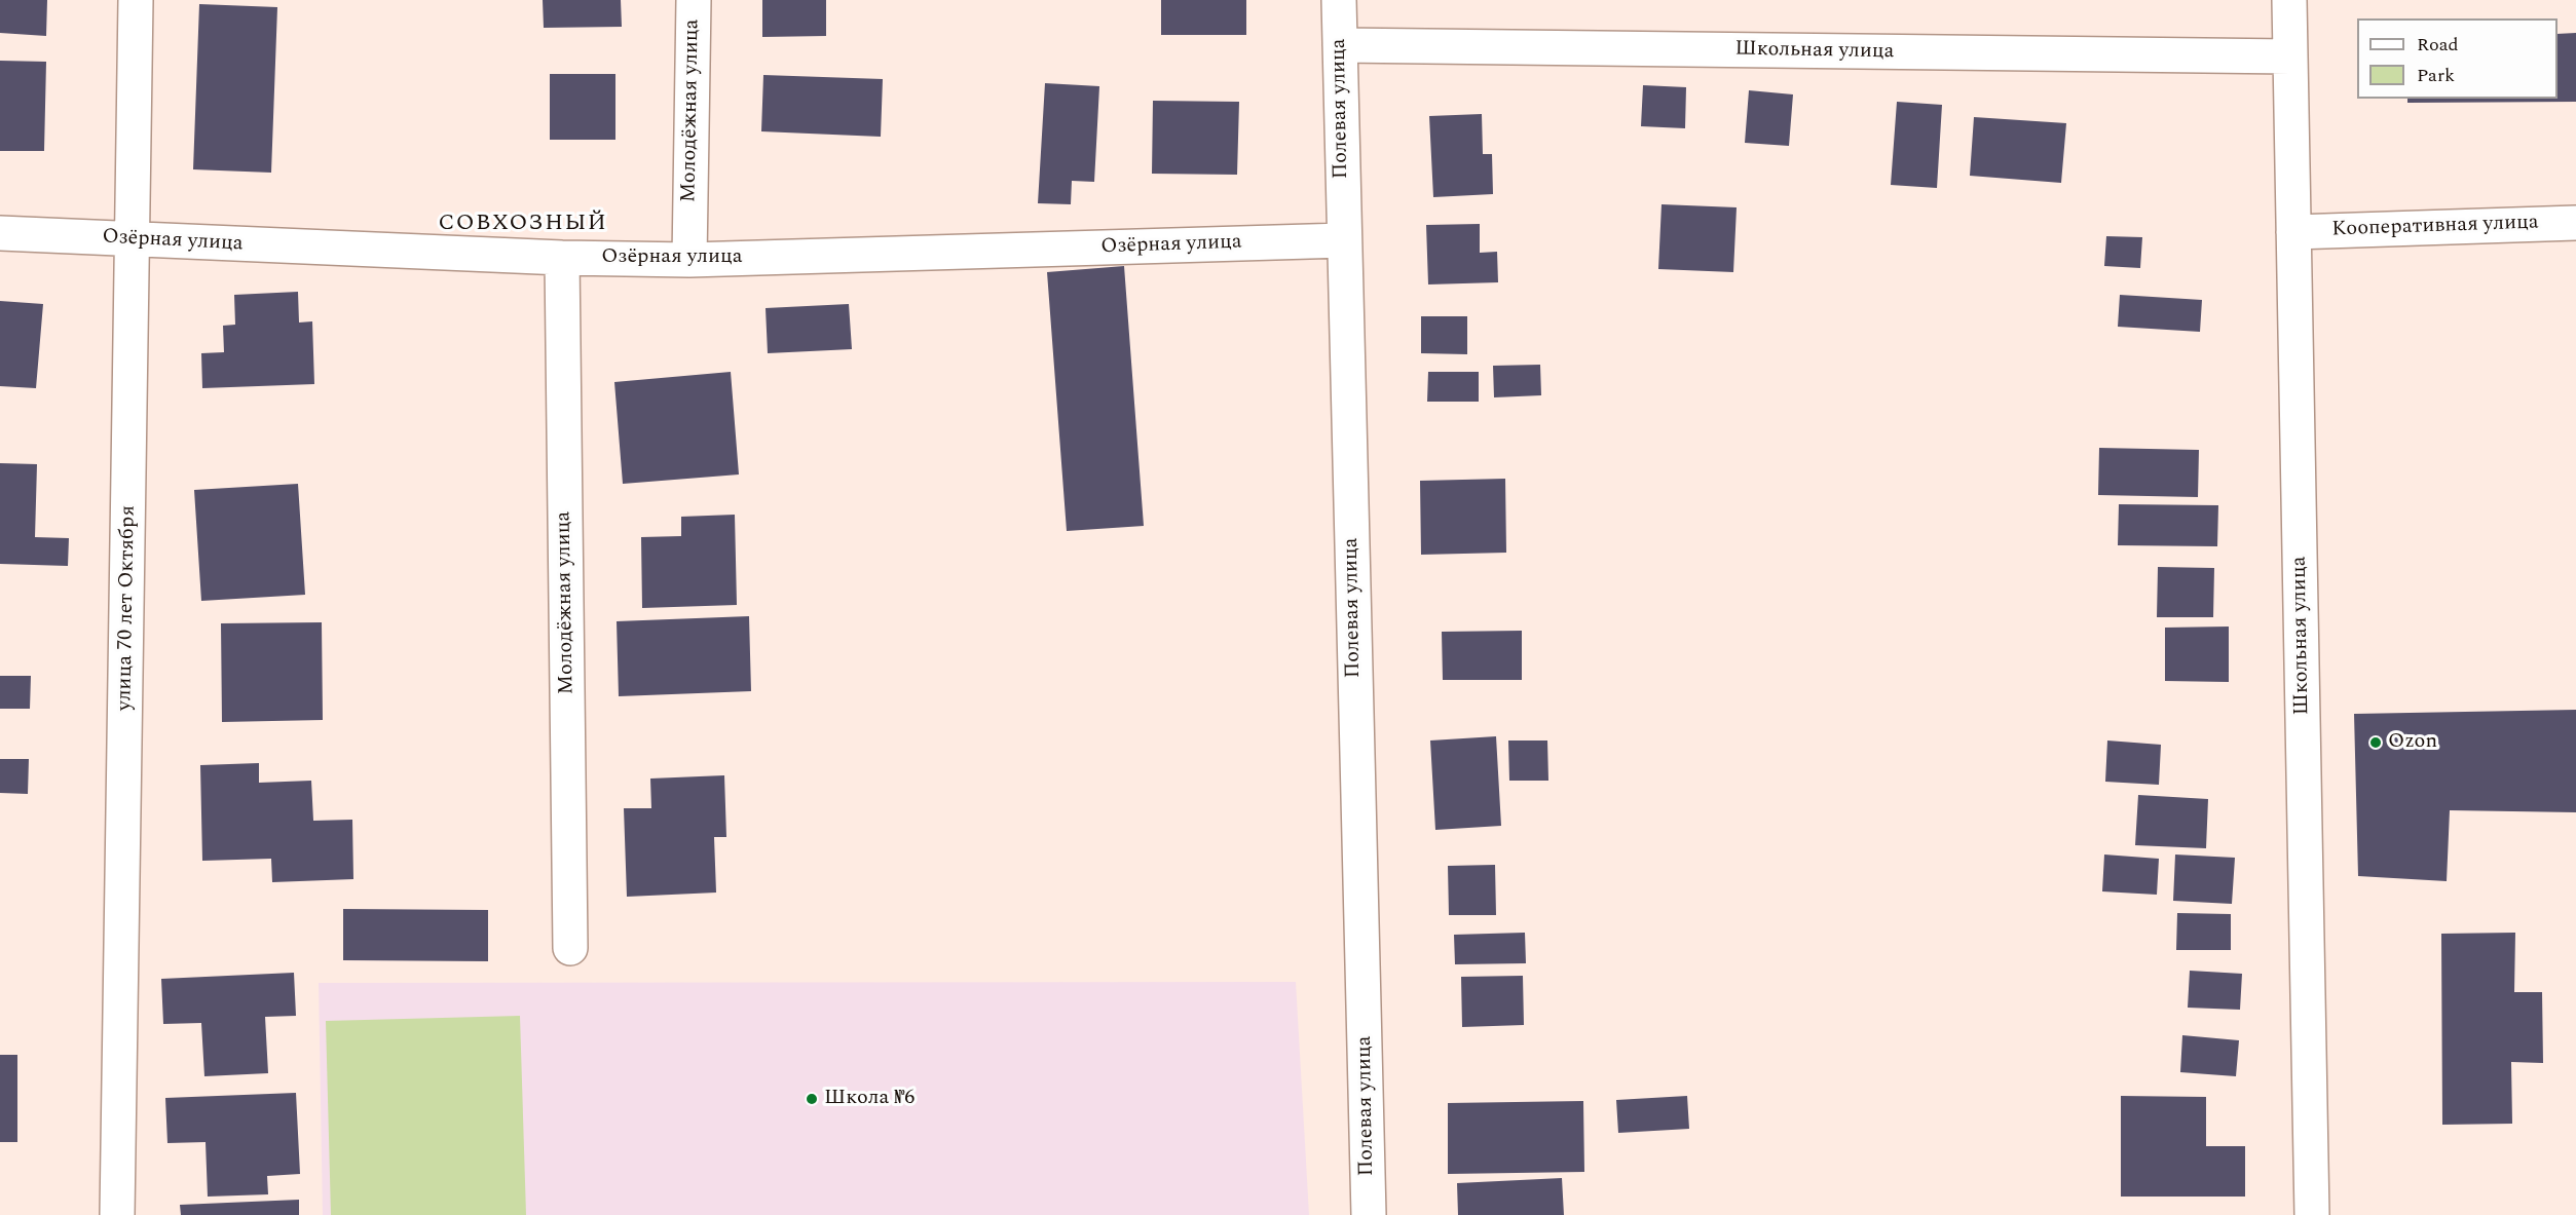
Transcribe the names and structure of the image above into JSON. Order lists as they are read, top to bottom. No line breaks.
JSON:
{"streets":{"street":["Школьная улица","Полевая улица","Молодёжная улица","Кооперативная улица","Озёрная улица","улица 70 лет Октября"]},"crossings":[["Школьная улица","Полевая улица"],["Школьная улица","Кооперативная улица"],["Полевая улица","Озёрная улица"],["Молодёжная улица","Озёрная улица"],["Озёрная улица","улица 70 лет Октября"]],"districts":["СОВХОЗНЫЙ"],"places":["Ozon","Школа №6"],"legend":["Road","Park"]}
